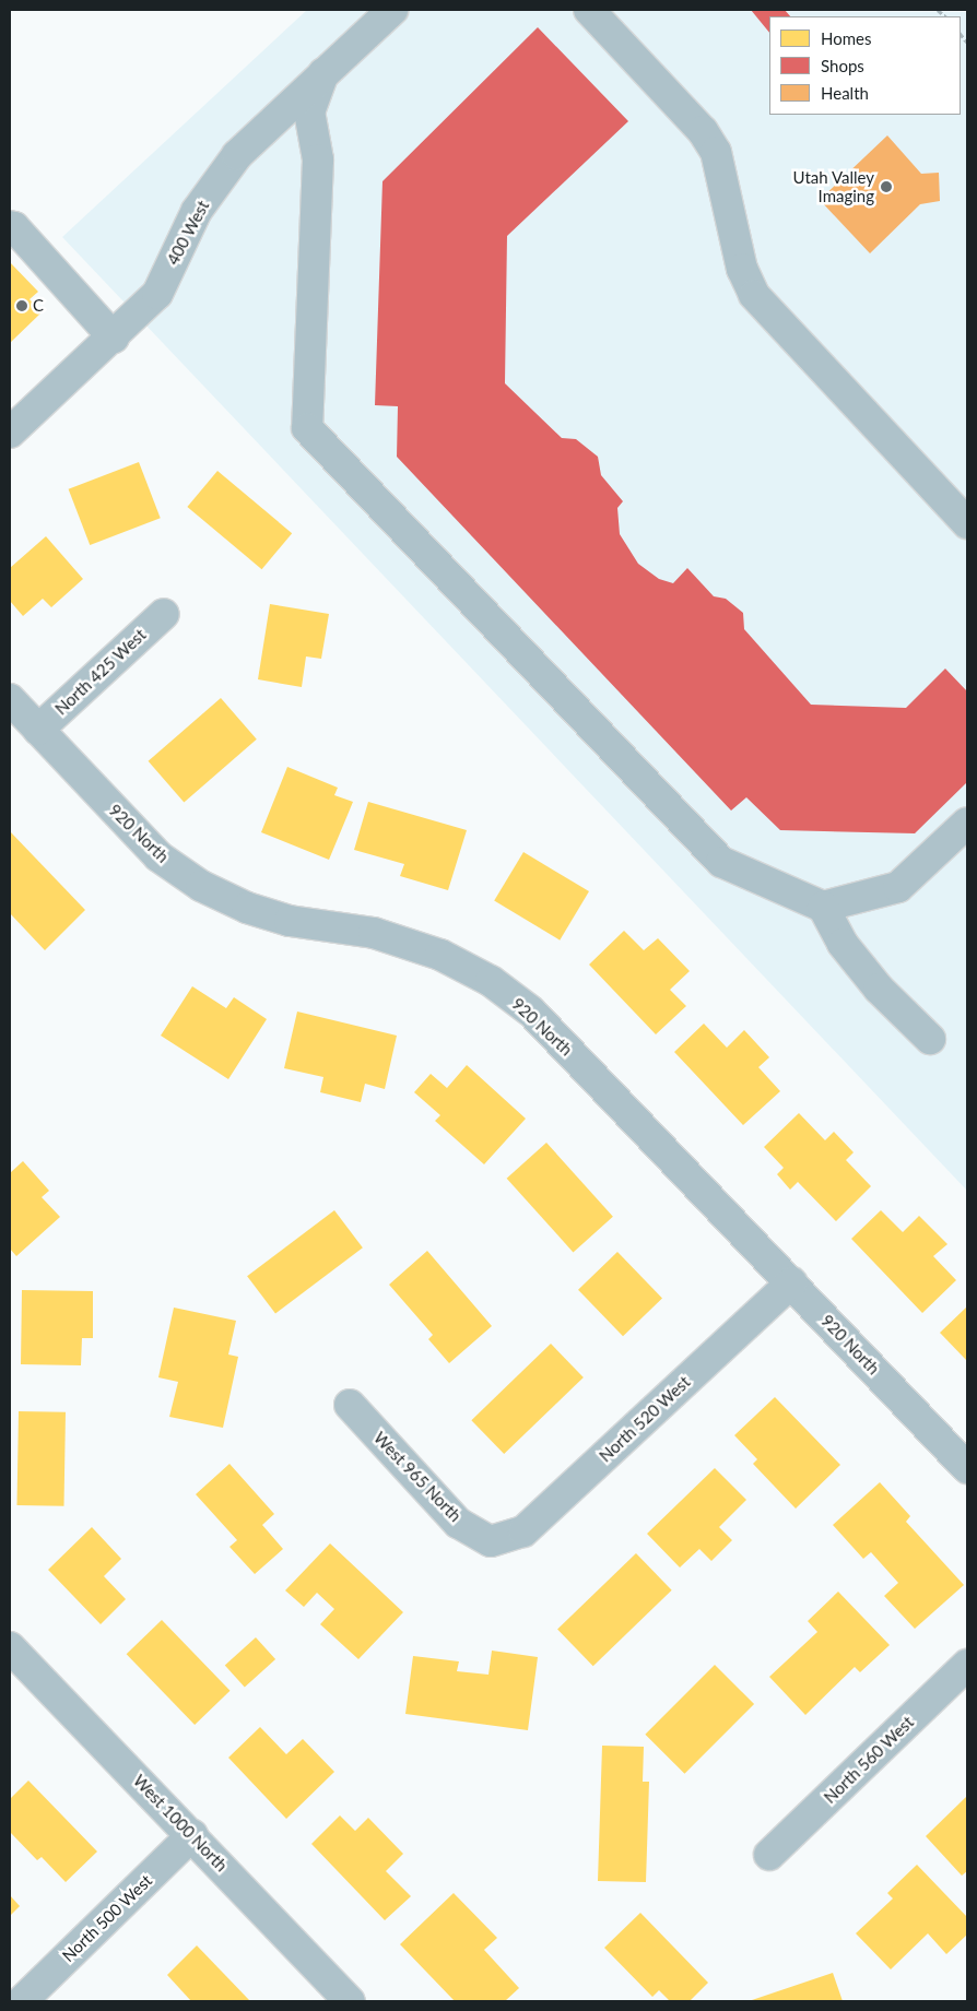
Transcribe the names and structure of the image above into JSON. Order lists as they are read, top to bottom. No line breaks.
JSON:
{"streets":{"street":["400 West","North 425 West","920 North","North 520 West","West 965 North","North 560 West","West 1000 North","North 500 West"]},"crossings":[["North 425 West","920 North"],["920 North","North 520 West"],["North 520 West","West 965 North"],["West 1000 North","North 500 West"]],"places":["Utah Valley Imaging","C"],"legend":["Homes","Shops","Health"]}
